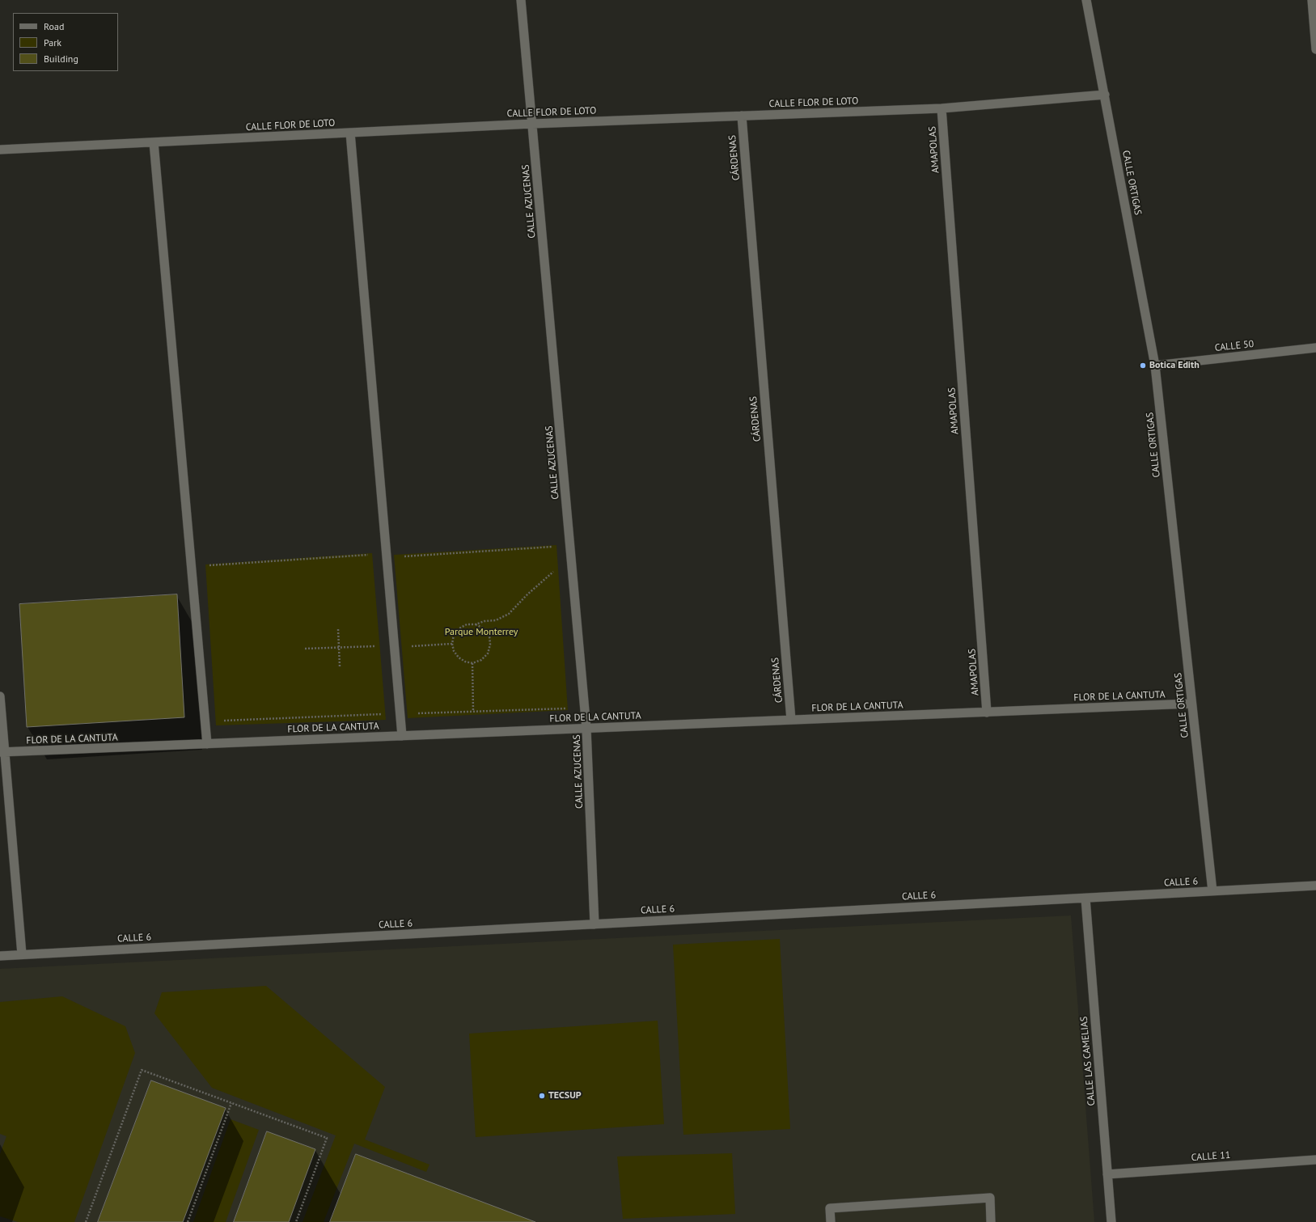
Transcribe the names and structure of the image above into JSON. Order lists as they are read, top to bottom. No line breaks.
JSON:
{"streets":{"street":["CALLE FLOR DE LOTO","AMAPOLAS","CÁRDENAS","CALLE ORTIGAS","CALLE AZUCENAS","CALLE 50","FLOR DE LA CANTUTA","CALLE 6","CALLE LAS CAMELIAS","CALLE 11"]},"crossings":[["CALLE FLOR DE LOTO","AMAPOLAS"],["CALLE FLOR DE LOTO","CÁRDENAS"],["CALLE FLOR DE LOTO","CALLE ORTIGAS"],["CALLE FLOR DE LOTO","CALLE AZUCENAS"],["AMAPOLAS","FLOR DE LA CANTUTA"],["CÁRDENAS","FLOR DE LA CANTUTA"],["CALLE ORTIGAS","CALLE 50"],["CALLE ORTIGAS","FLOR DE LA CANTUTA"],["CALLE ORTIGAS","CALLE 6"],["CALLE AZUCENAS","FLOR DE LA CANTUTA"],["CALLE AZUCENAS","CALLE 6"],["CALLE 6","CALLE LAS CAMELIAS"],["CALLE LAS CAMELIAS","CALLE 11"]],"parks":["Parque Monterrey"],"places":["Botica Edith","TECSUP"],"legend":["Road","Park","Building"]}
